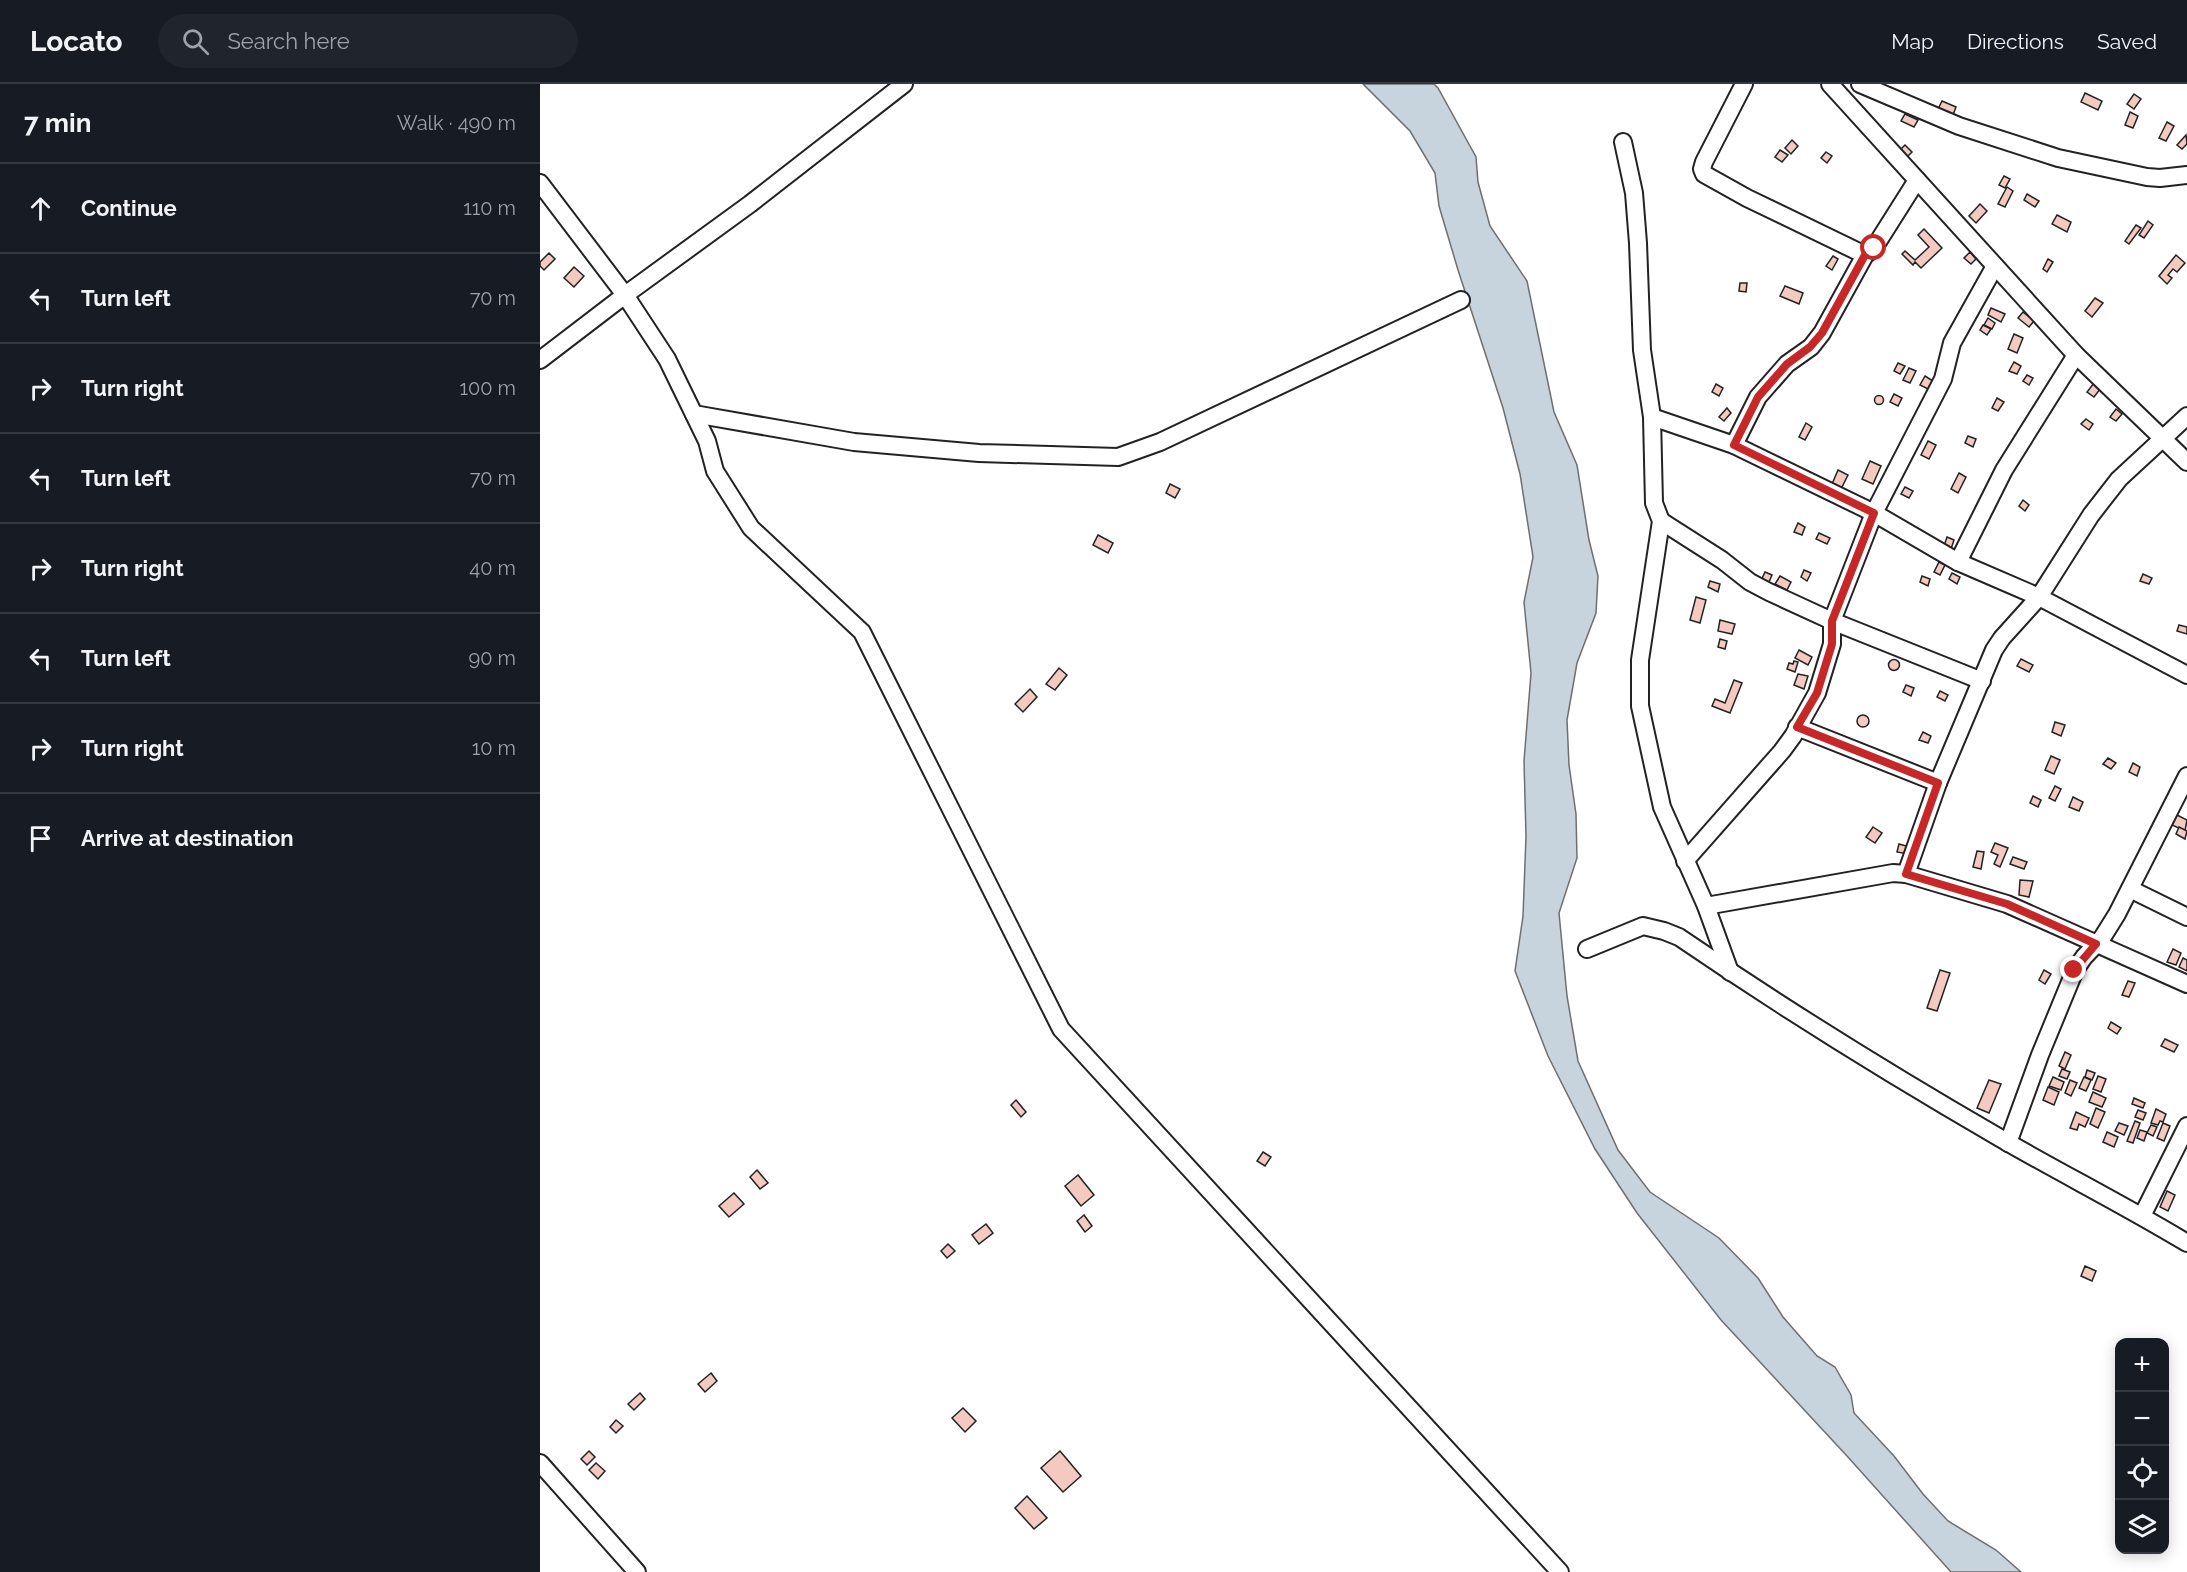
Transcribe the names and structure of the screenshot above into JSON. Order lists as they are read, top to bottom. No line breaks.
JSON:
{"page":{"header":"Locato","search":"Search here","nav":["Map","Directions","Saved"],"heading":["7 min","Walk · 490 m"],"list":[["Continue","110 m"],["Turn left","70 m"],["Turn right","100 m"],["Turn left","70 m"],["Turn right","40 m"],["Turn left","90 m"],["Turn right","10 m"],"Arrive at destination"],"map_buttons":["+","−"]}}
